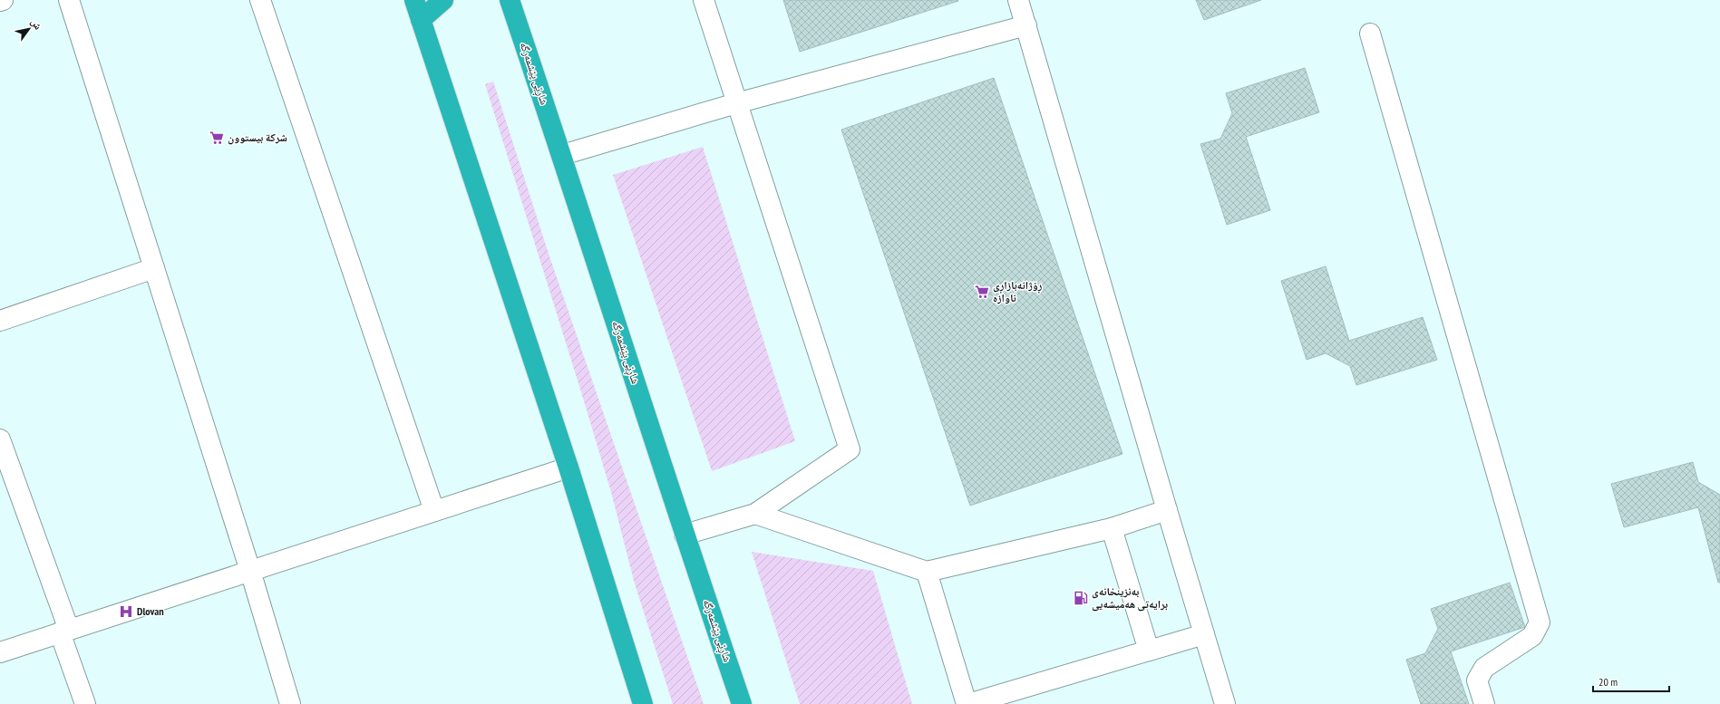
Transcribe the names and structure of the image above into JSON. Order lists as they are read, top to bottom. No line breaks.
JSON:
{"streets":{"highway":["شاڕێی پێشمەرگە"]},"places":{"supermarket":["شرکة بیستوون","ڕۆژانەبازاڕی ناوازە"],"fuel station":["بەنزینخانەی برایەتی هەمیشەیی"],"hospital":["Dlovan"]},"scale_bar":"20 m","north":"top right"}
